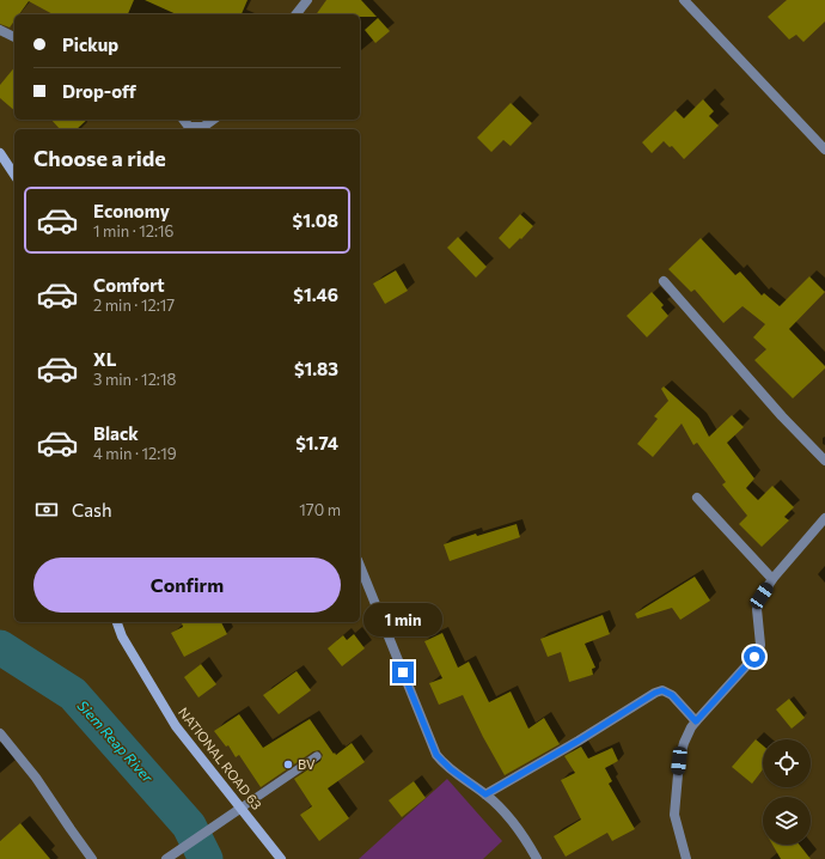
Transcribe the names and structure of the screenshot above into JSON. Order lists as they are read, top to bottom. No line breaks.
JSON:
{"streets":{"street":["NATIONAL ROAD 63"]},"water":["Siem Reap River"],"places":["BV"],"page":{"banner":["Pickup","Drop-off"],"heading":"Choose a ride","list":[{"name":"Economy","note":"1 min · 12:16","value":"$1.08"},{"name":"Comfort","note":"2 min · 12:17","value":"$1.46"},{"name":"XL","note":"3 min · 12:18","value":"$1.83"},{"name":"Black","note":"4 min · 12:19","value":"$1.74"}],"pay":["Cash","170 m"],"buttons":"Confirm","bubble":"1 min"}}
